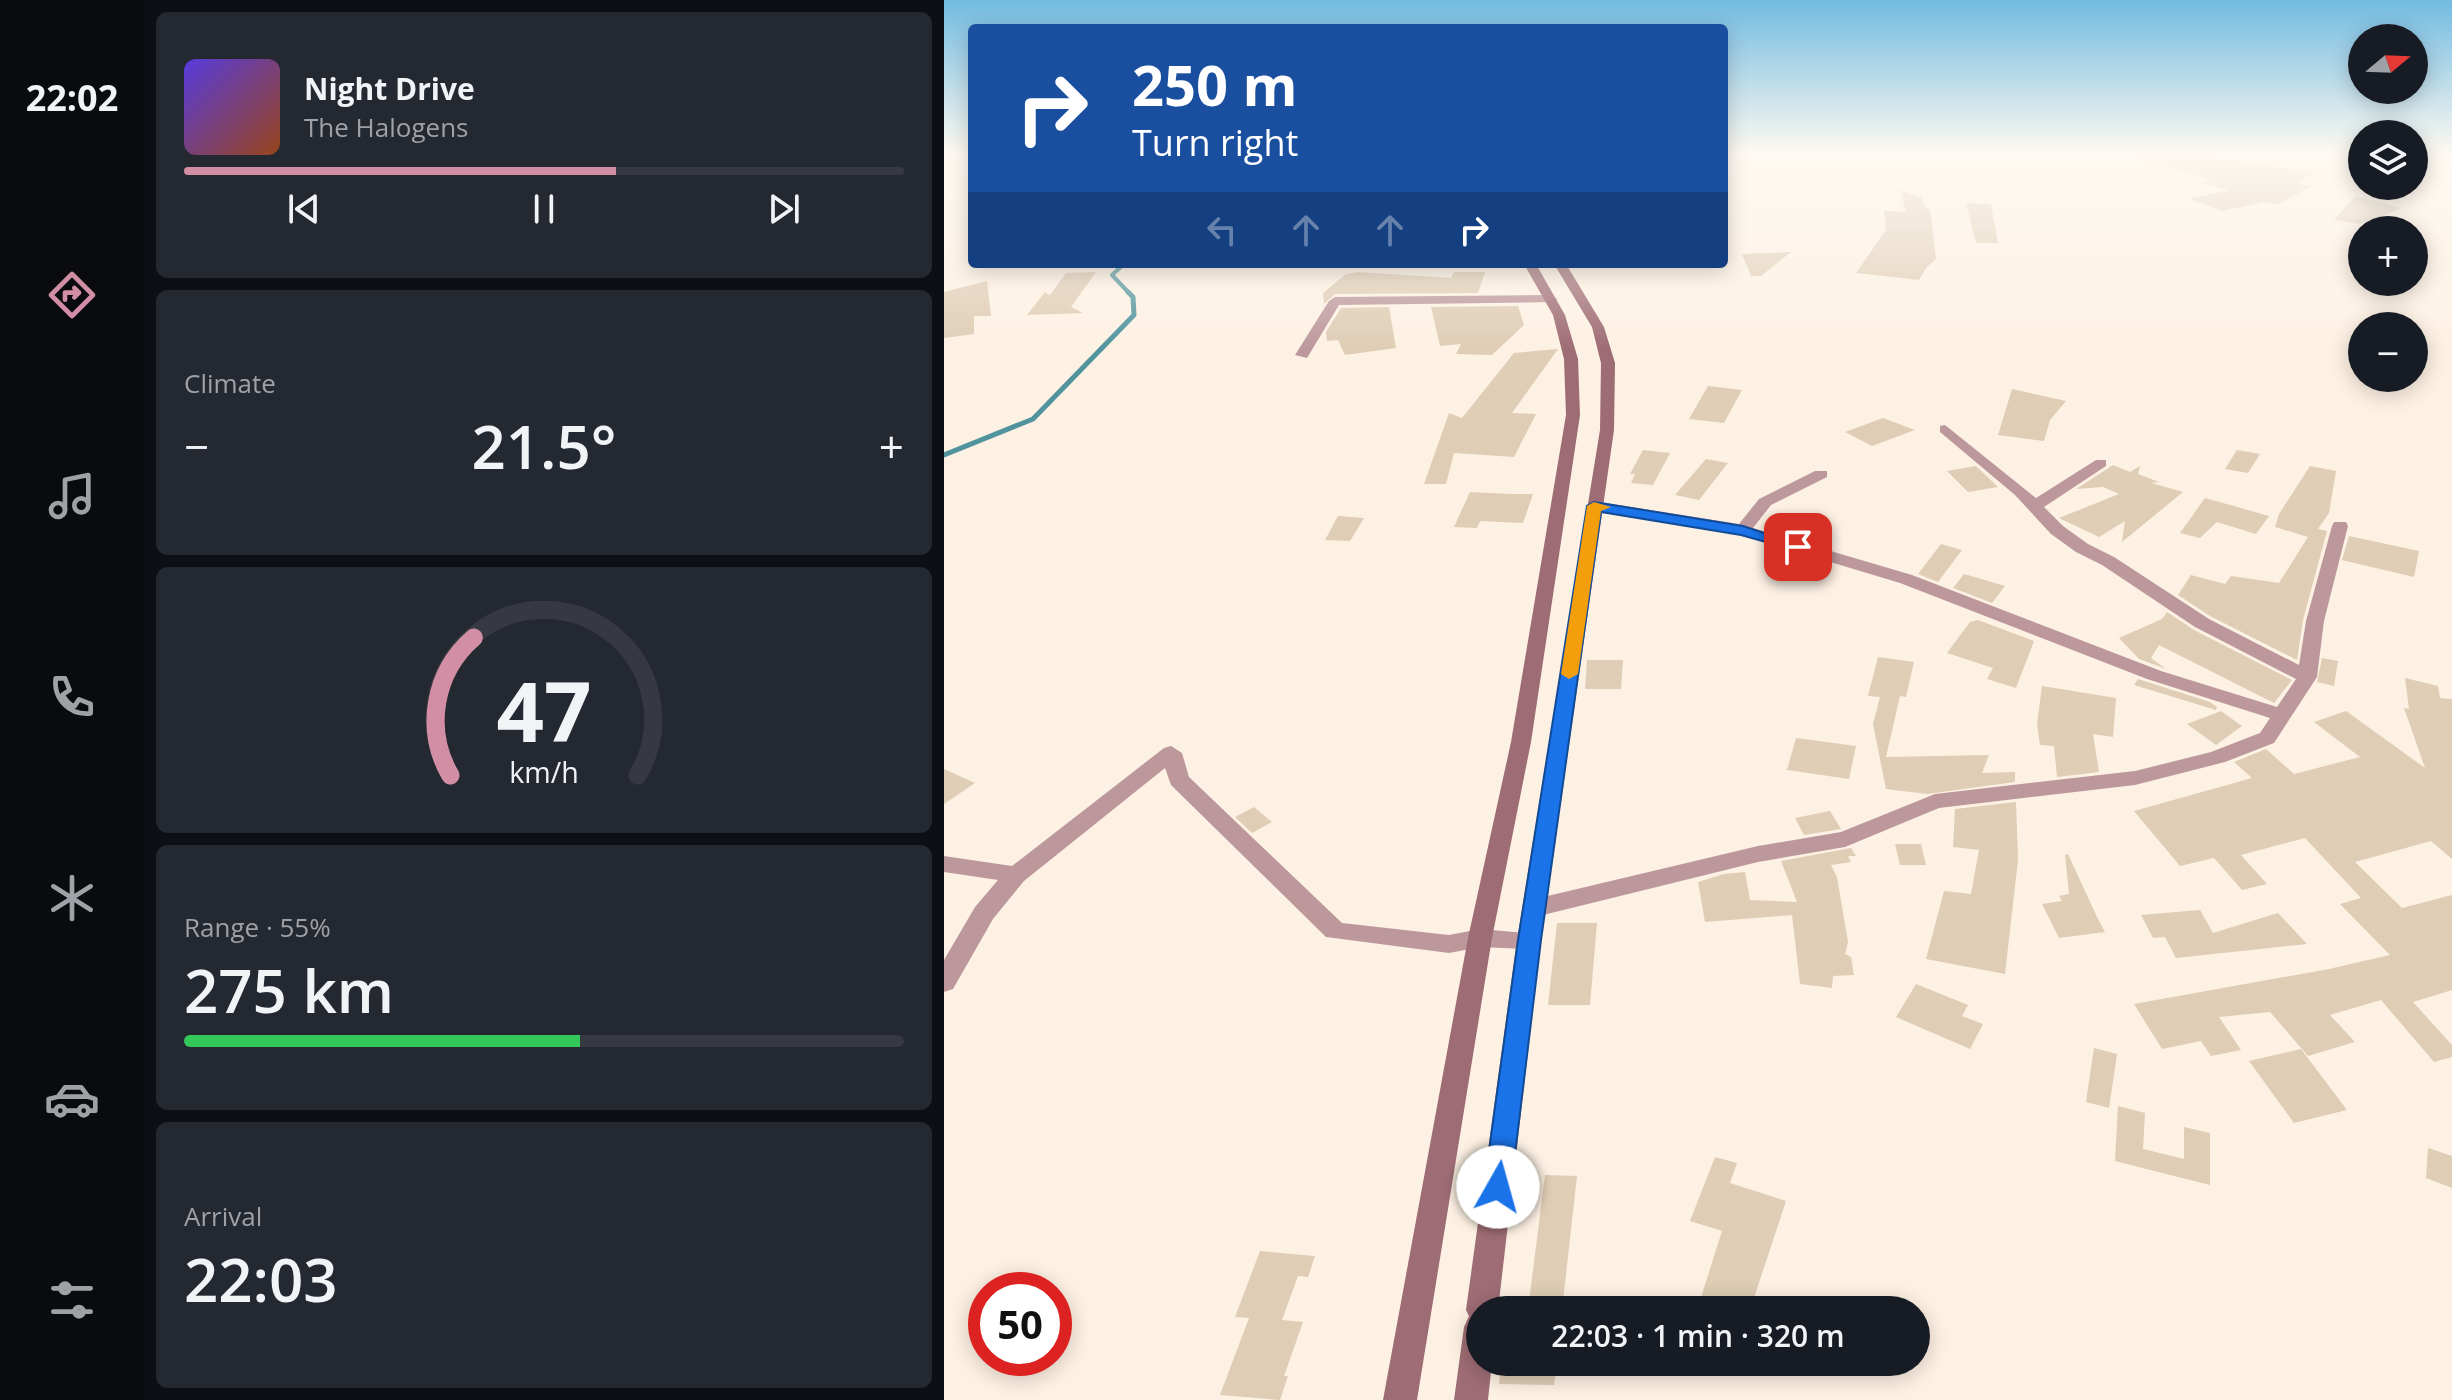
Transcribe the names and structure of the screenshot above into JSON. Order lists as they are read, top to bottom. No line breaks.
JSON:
{"north":"right","page":{"tabs":"22:02","map_buttons":["+","−"],"turn":["250 m","Turn right"],"song":["Night Drive","The Halogens"],"tile":["Climate",["Range · 55%","275 km"],["Arrival","22:03"]],"heat":["−","21.5°","+"],"limit":"50","trip":"22:03 · 1 min · 320 m","gauge":["47","km/h"]}}
